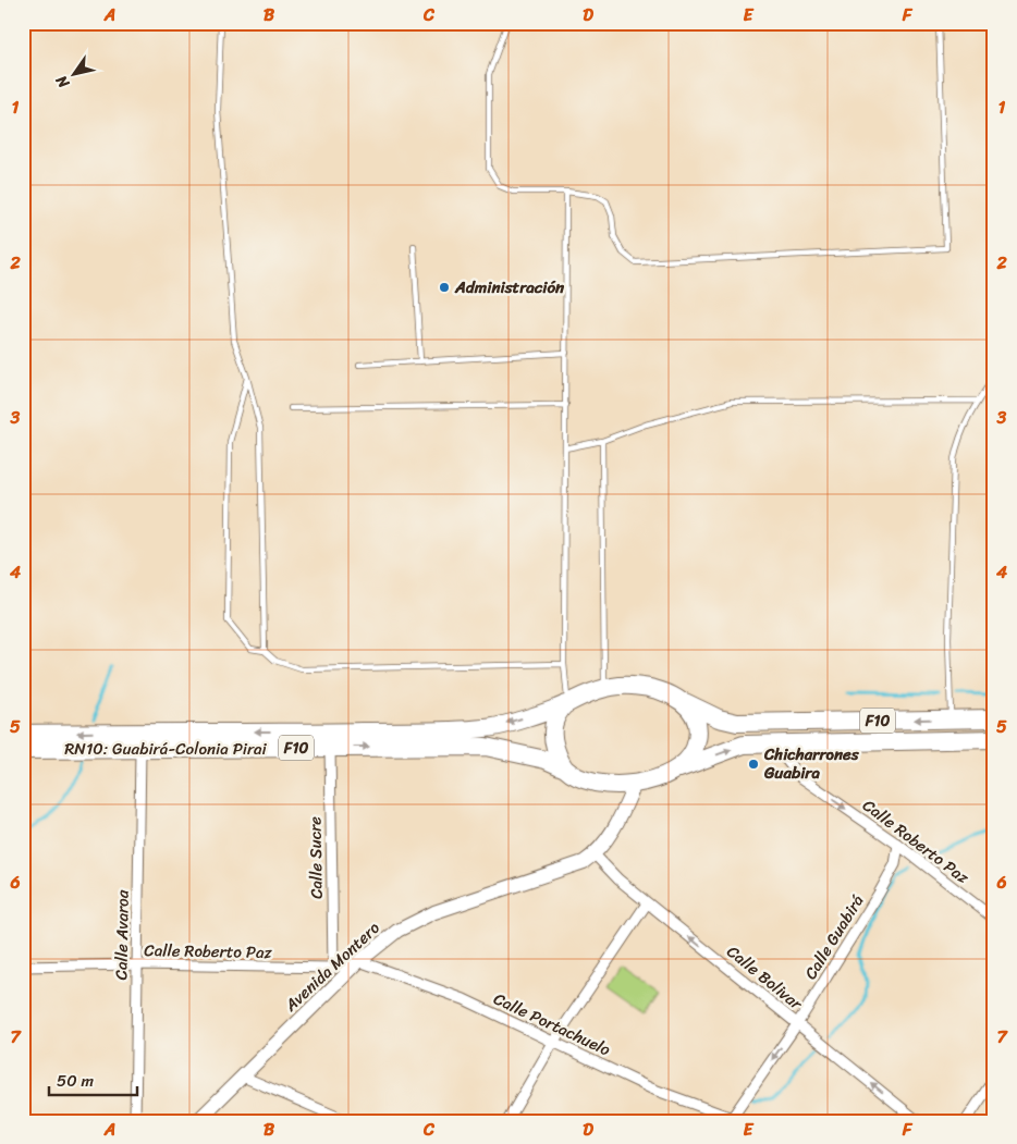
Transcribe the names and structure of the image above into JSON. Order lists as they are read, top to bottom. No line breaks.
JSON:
{"streets":{"highway":["F10","RN10: Guabirá-Colonia Pirai"],"street":["Calle Roberto Paz","Calle Sucre","Calle Avaroa","Calle Guabirá","Avenida Montero","Calle Bolivar","Calle Portachuelo"]},"crossings":[["F10","RN10: Guabirá-Colonia Pirai"],["F10","Calle Roberto Paz"],["F10","Avenida Montero"],["RN10: Guabirá-Colonia Pirai","Calle Sucre"],["RN10: Guabirá-Colonia Pirai","Calle Avaroa"],["RN10: Guabirá-Colonia Pirai","Avenida Montero"],["Calle Roberto Paz","Calle Sucre"],["Calle Roberto Paz","Calle Avaroa"],["Calle Roberto Paz","Calle Guabirá"],["Calle Roberto Paz","Avenida Montero"],["Calle Roberto Paz","Calle Portachuelo"],["Calle Guabirá","Calle Bolivar"],["Calle Guabirá","Calle Portachuelo"],["Avenida Montero","Calle Bolivar"],["Avenida Montero","Calle Portachuelo"]],"one_way":["Calle Guabirá","Calle Bolivar"],"places":["Administración","Chicharrones Guabira"],"scale_bar":"50 m","north":"bottom left","grid":{"columns":["A","B","C","D","E","F"],"rows":["1","2","3","4","5","6","7"]}}
